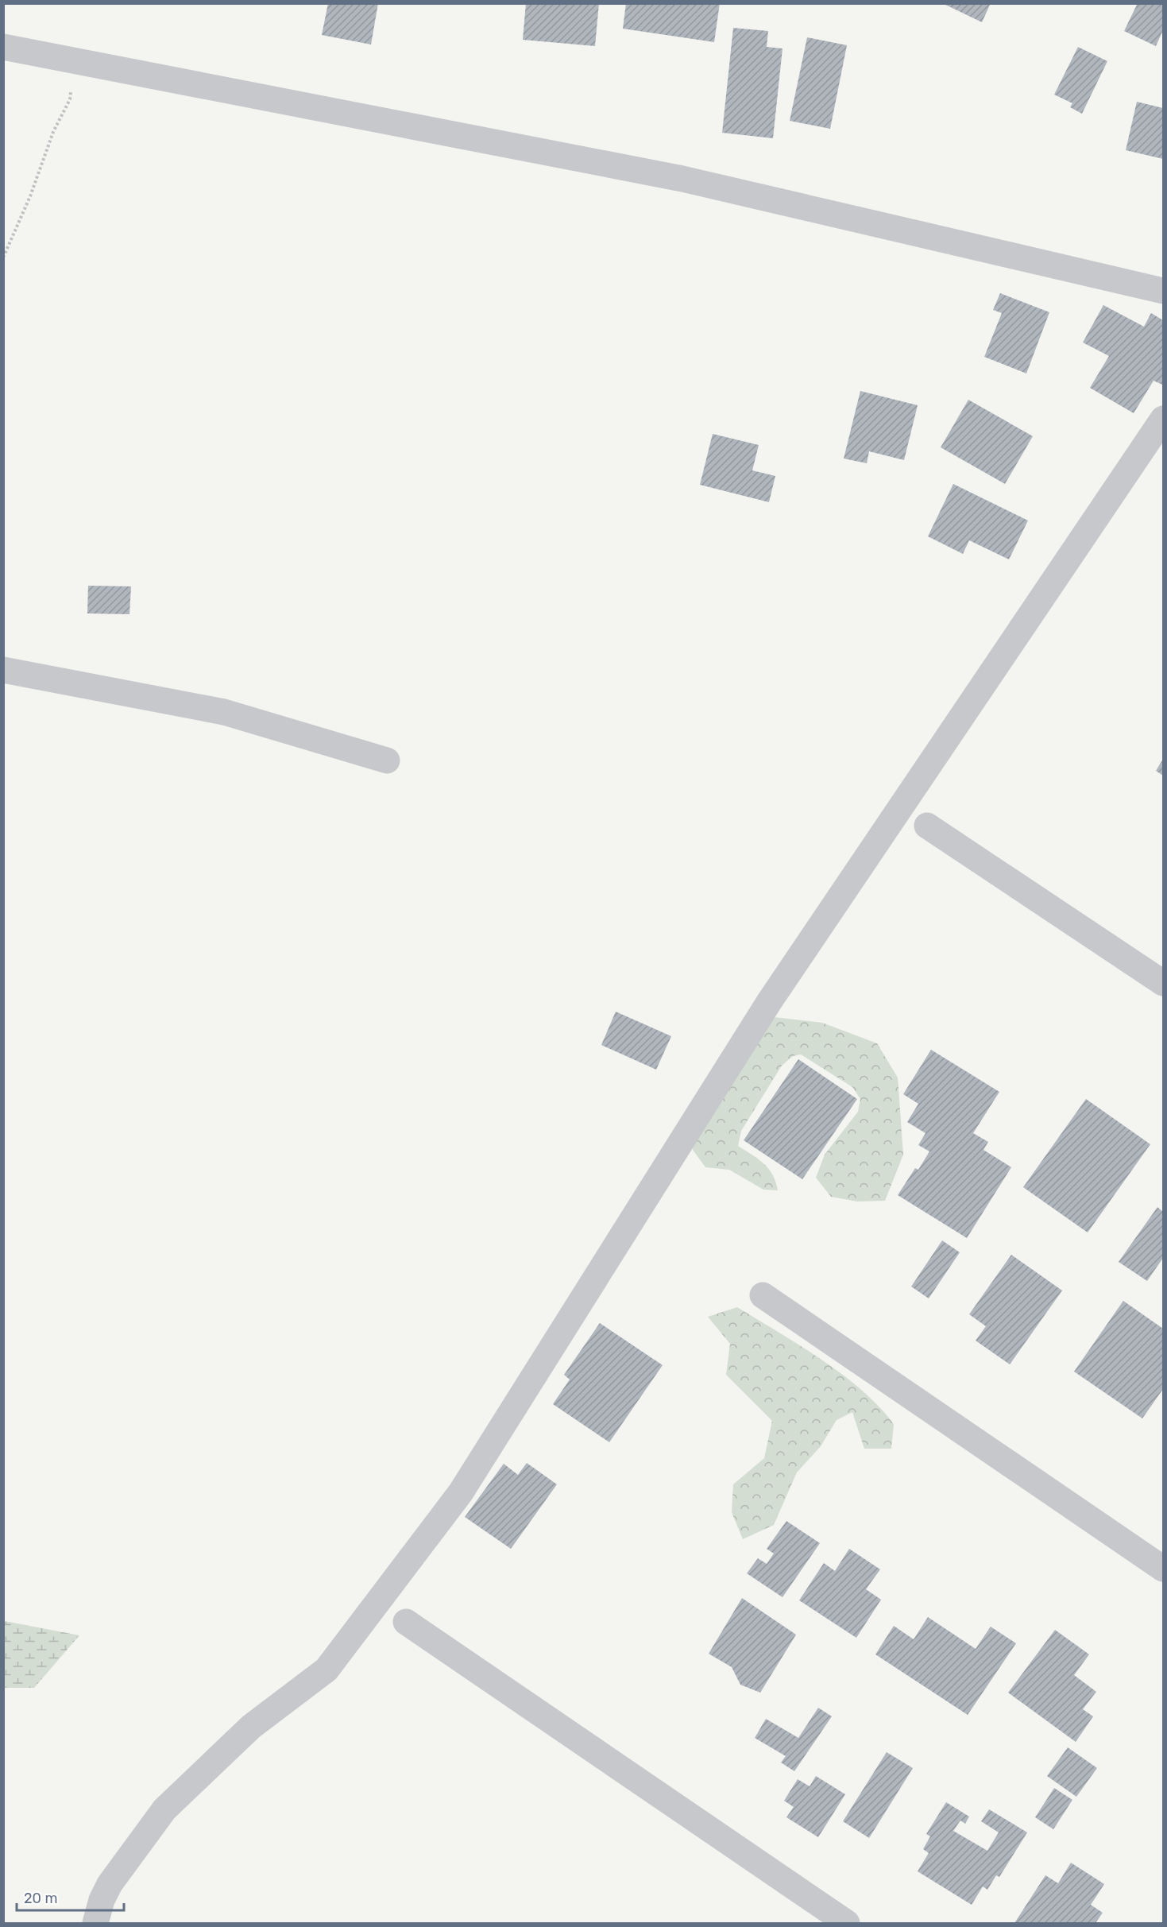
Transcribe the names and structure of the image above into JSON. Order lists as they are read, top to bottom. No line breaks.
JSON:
{"scale_bar":"20 m"}
